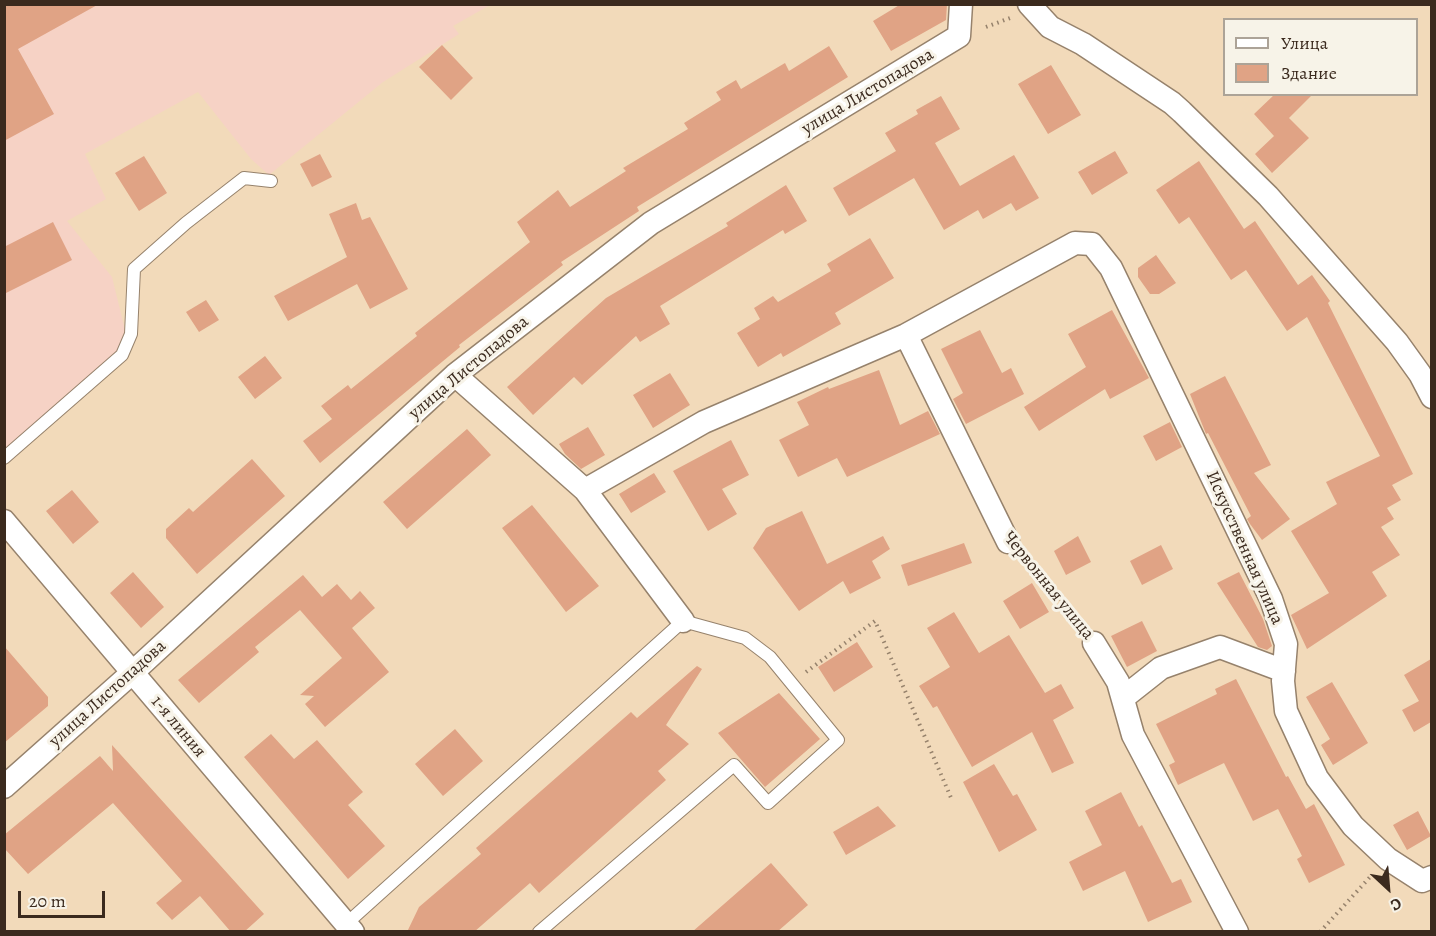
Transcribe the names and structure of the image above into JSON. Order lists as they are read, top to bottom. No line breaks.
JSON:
{"streets":{"street":["улица Листопадова","Искусственная улица","Червонная улица","1-я линия"]},"crossings":[["улица Листопадова","1-я линия"],["Искусственная улица","Червонная улица"]],"legend":["Улица","Здание"],"scale_bar":"20 m","north":"bottom right"}
